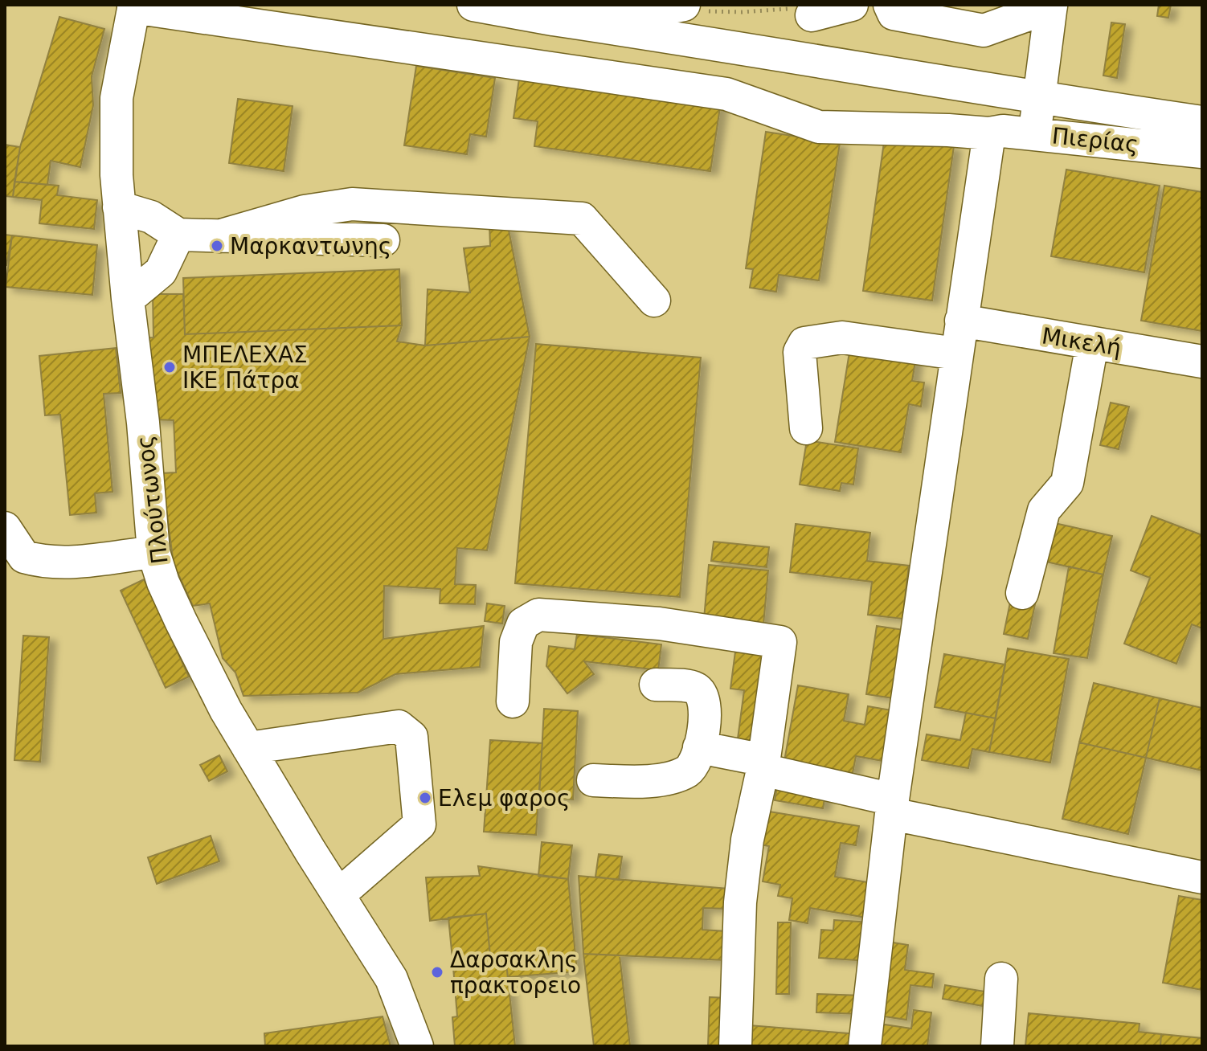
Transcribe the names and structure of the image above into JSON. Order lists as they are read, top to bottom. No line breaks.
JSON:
{"streets":{"street":["Πιερίας","Μικελή","Πλούτωνος"]},"crossings":[["Πιερίας","Πλούτωνος"]],"places":["Μαρκαντωνης","ΜΠΕΛΕΧΑΣ ΙΚΕ Πάτρα","Ελεμ φαρος","Δαρσακλης πρακτορειο"]}
